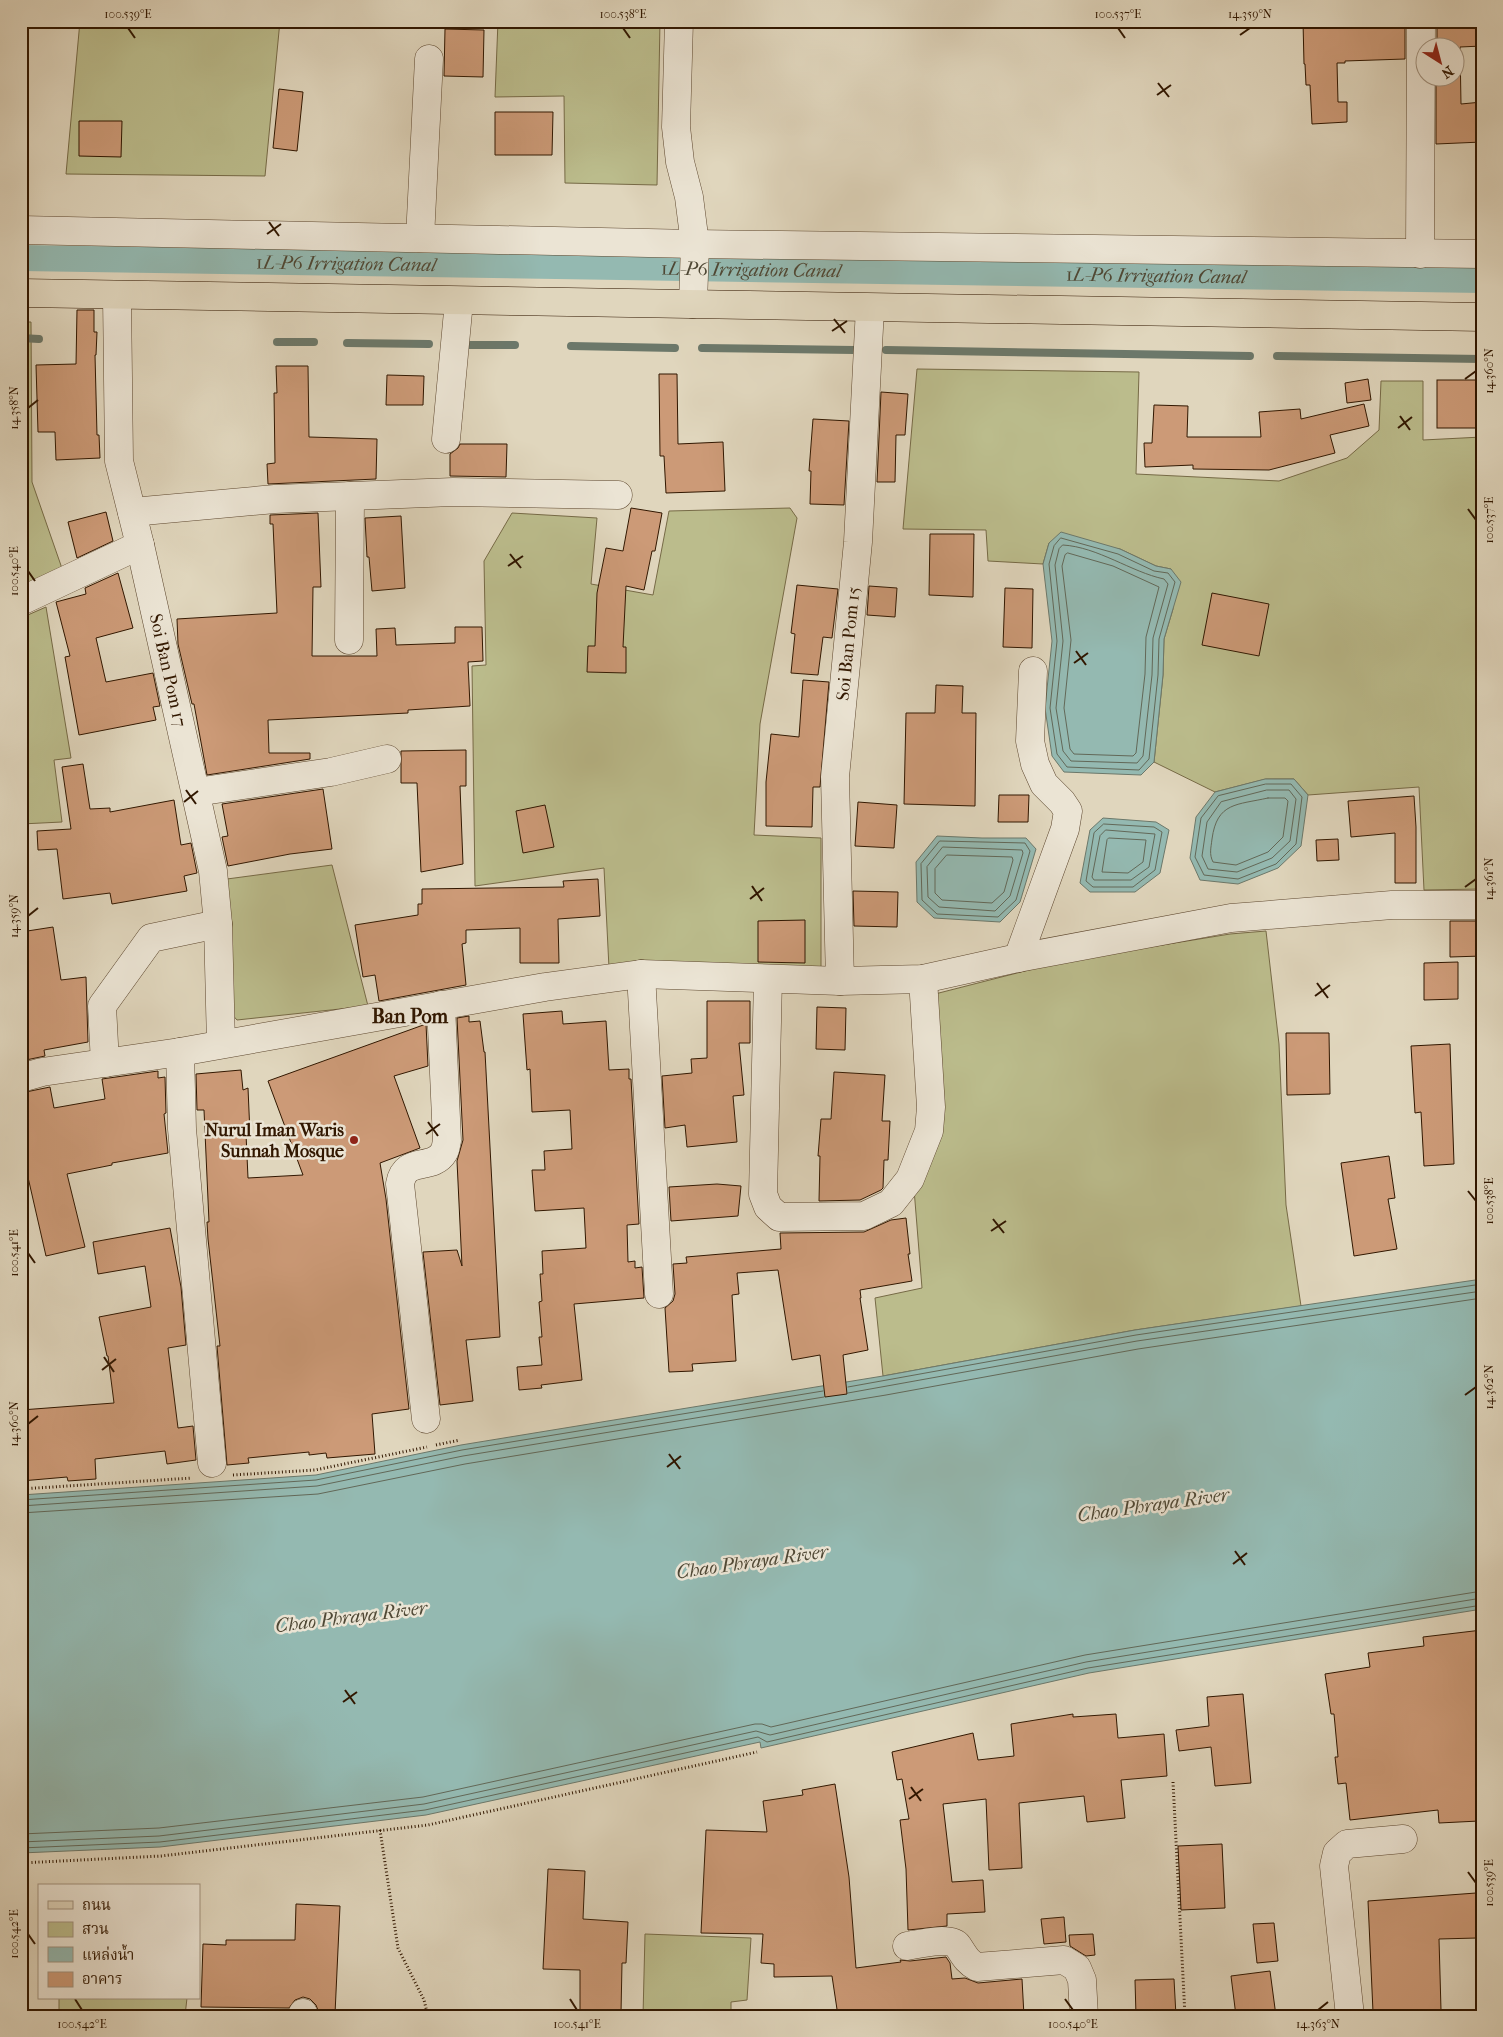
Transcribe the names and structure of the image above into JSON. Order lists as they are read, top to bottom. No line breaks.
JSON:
{"streets":{"street":["Soi Ban Pom 15","Soi Ban Pom 17"]},"districts":["Ban Pom"],"water":["1L-P6 Irrigation Canal","Chao Phraya River"],"places":["Nurul Iman Waris Sunnah Mosque"],"legend":["ถนน","สวน","แหล่งน้ำ","อาคาร"],"north":"bottom right","coordinates":["100.539°E","100.538°E","100.537°E","14.359°N","14.360°N","14.358°N","100.540°E","14.361°N","100.541°E","14.362°N","100.542°E","14.363°N"]}
